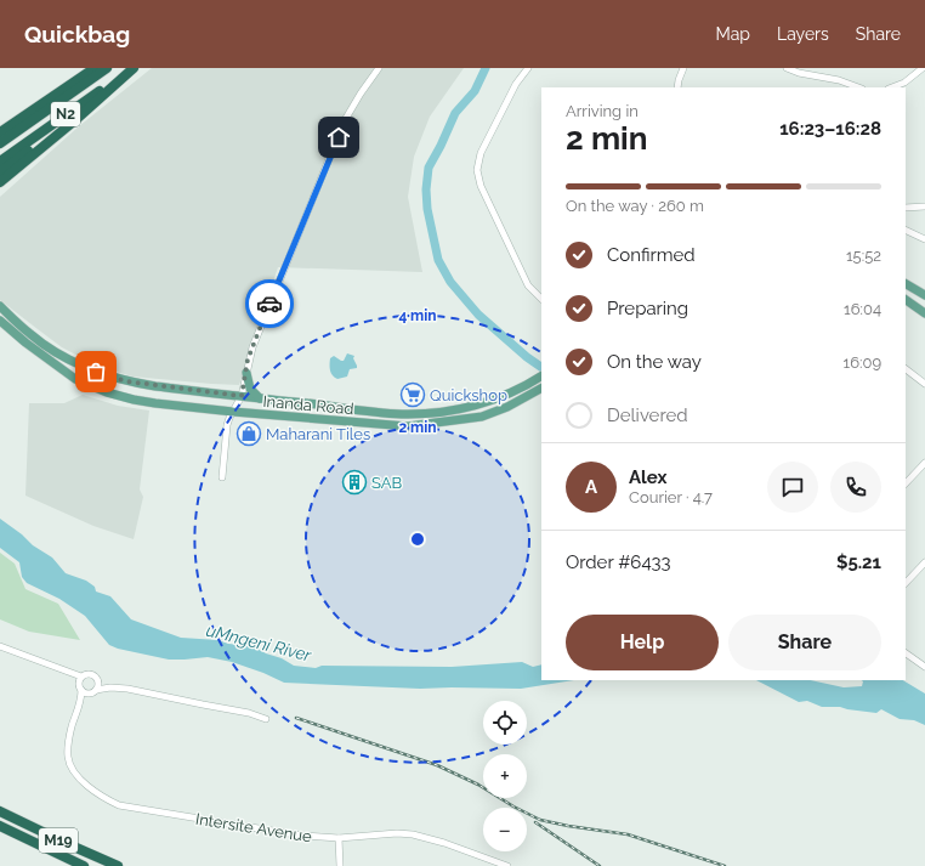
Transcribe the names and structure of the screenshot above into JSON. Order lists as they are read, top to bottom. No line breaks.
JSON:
{"streets":{"highway":["N2","M19"],"main road":["Inanda Road"],"street":["Intersite Avenue"]},"water":["uMngeni River"],"places":{"supermarket":["Quickshop"],"shop":["Maharani Tiles"],"building":["SAB"]},"page":{"header":"Quickbag","nav":["Map","Layers","Share"],"heading":["2 min","Arriving in","16:23–16:28"],"panel":["Alex","Courier · 4.7","Order #6433","$5.21"],"bar":"On the way · 260 m","list":[["Confirmed","15:52"],["Preparing","16:04"],["On the way","16:09"],"Delivered"],"round":"A","buttons":["Help","Share"],"map_buttons":["+","−"]},"rings":["4 min","2 min"]}
